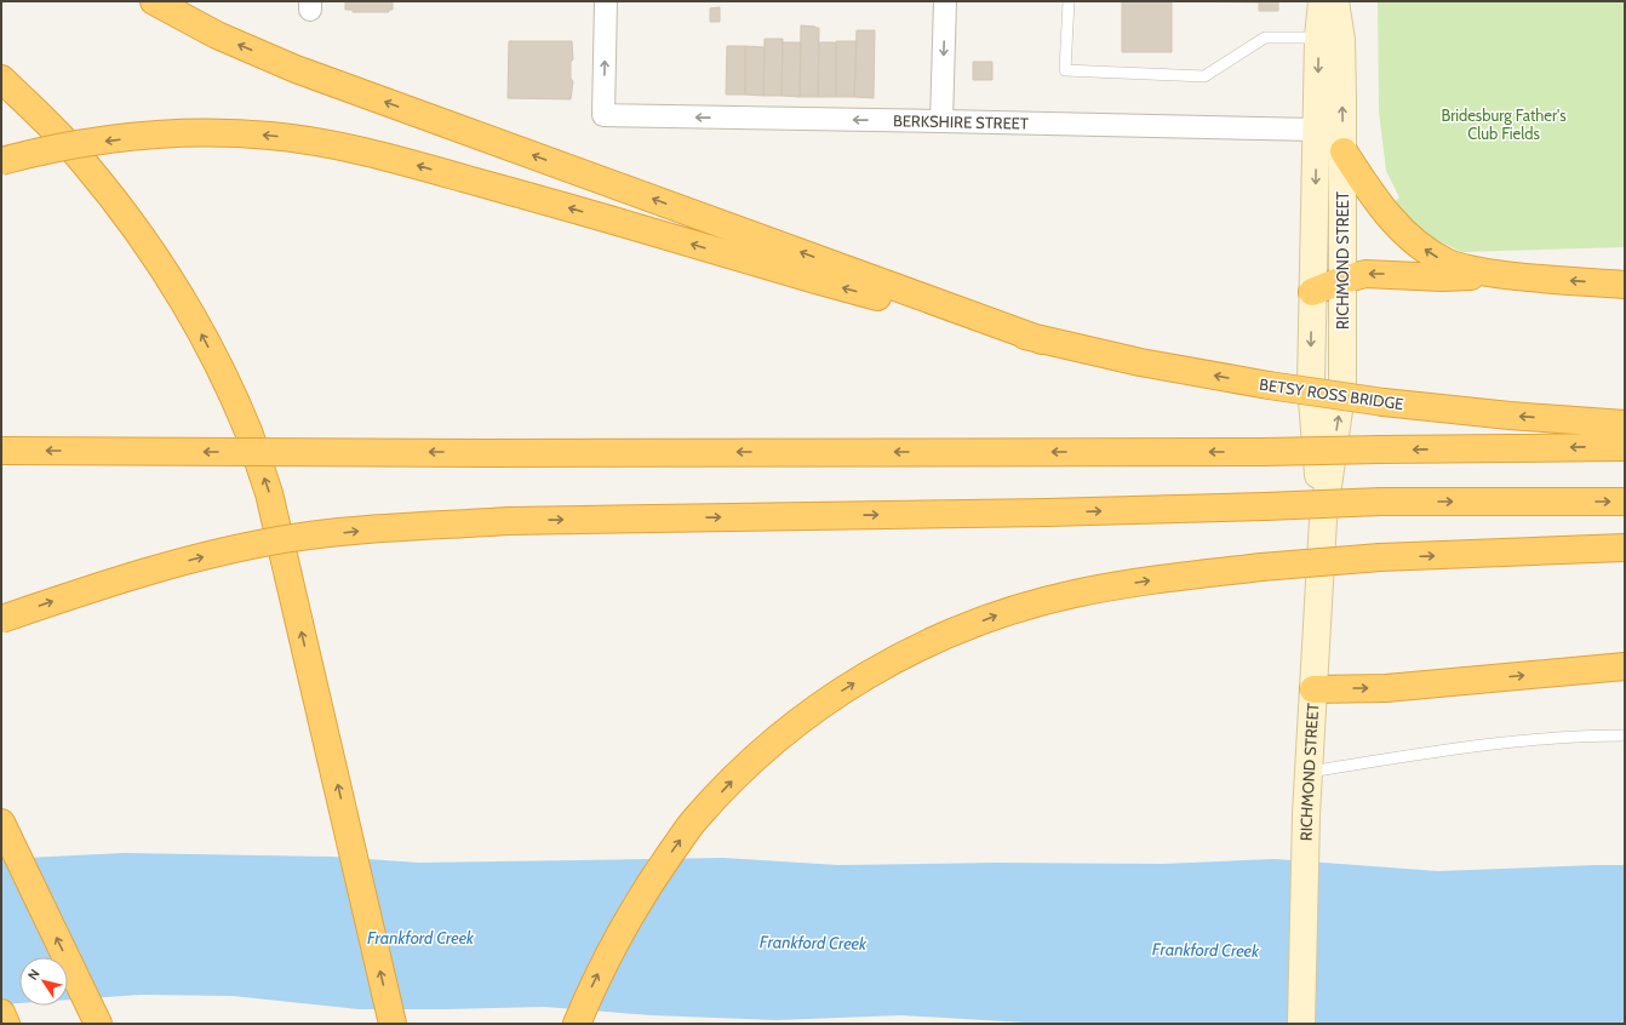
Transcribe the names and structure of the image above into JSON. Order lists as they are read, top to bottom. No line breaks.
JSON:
{"streets":{"highway":["BETSY ROSS BRIDGE"],"main road":["RICHMOND STREET"],"street":["BERKSHIRE STREET"]},"crossings":[["BERKSHIRE STREET","RICHMOND STREET"]],"water":["Frankford Creek"],"parks":["Bridesburg Father's Club Fields"],"north":"top left"}
